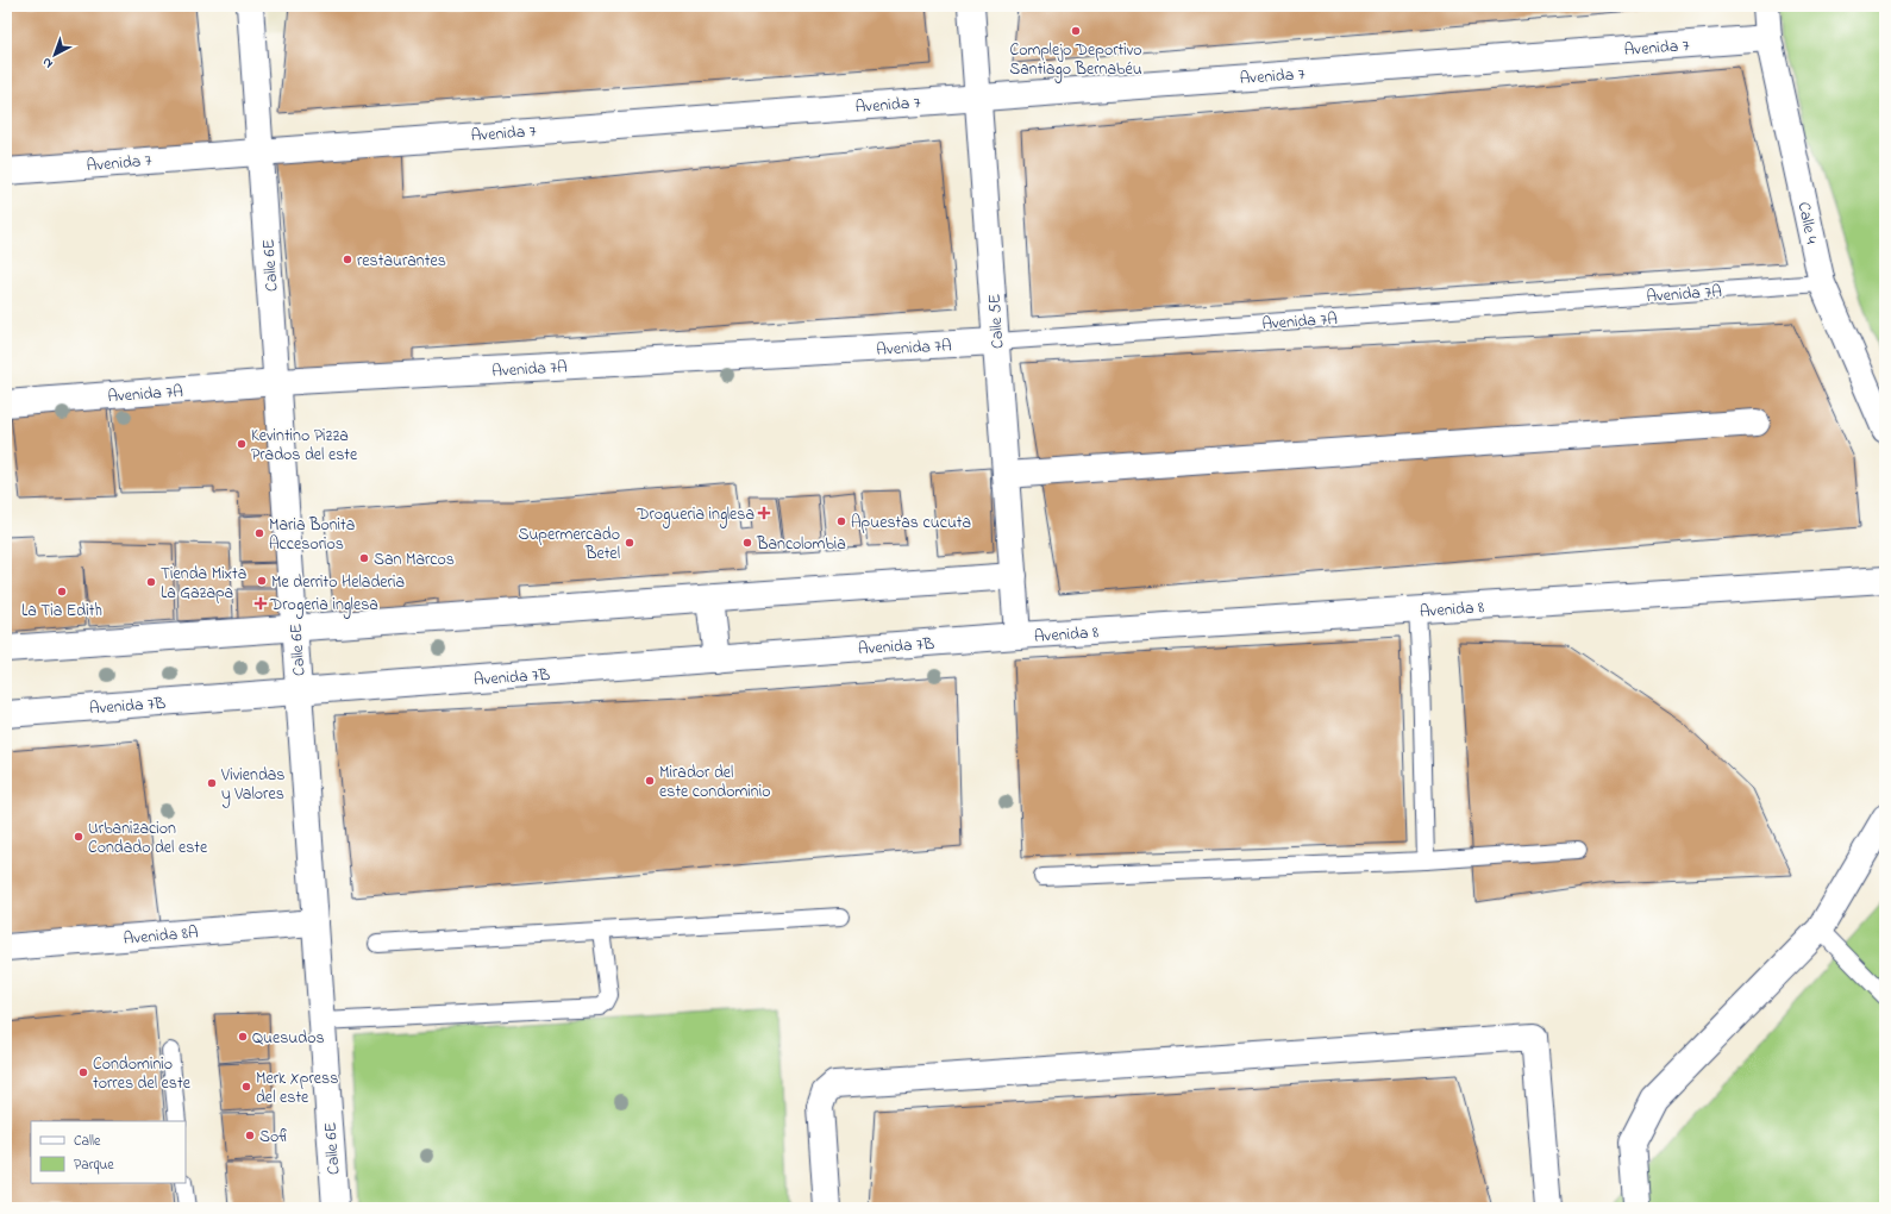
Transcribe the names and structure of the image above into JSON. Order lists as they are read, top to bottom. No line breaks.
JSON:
{"streets":{"street":["Avenida 7","Calle 4","Calle 6E","Avenida 7A","Calle 5E","Avenida 8","Avenida 7B","Avenida 8A"]},"crossings":[["Avenida 7","Calle 4"],["Avenida 7","Calle 6E"],["Avenida 7","Calle 5E"],["Calle 4","Avenida 7A"],["Calle 6E","Avenida 7A"],["Calle 6E","Avenida 7B"],["Calle 6E","Avenida 8A"],["Avenida 7A","Calle 5E"],["Calle 5E","Avenida 8"],["Calle 5E","Avenida 7B"],["Avenida 8","Avenida 7B"]],"places":{"other":["Complejo Deportivo Santiago Bernabéu","restaurantes","Kevintino Pizza Prados del este","Apuestas cucuta","Maria Bonita Accesorios","Supermercado Betel","Bancolombia","San Marcos","Me derrito Heladeria","Tienda Mixta La Gazapa","La Tia Edith","Mirador del este condominio","Viviendas y Valores","Urbanizacion Condado del este","Quesudos","Condominio torres del este","Merk Xpress del este","Sofi"],"health":["Drogueria inglesa","Drogeria inglesa"]},"legend":["Calle","Parque"],"north":"bottom left"}
